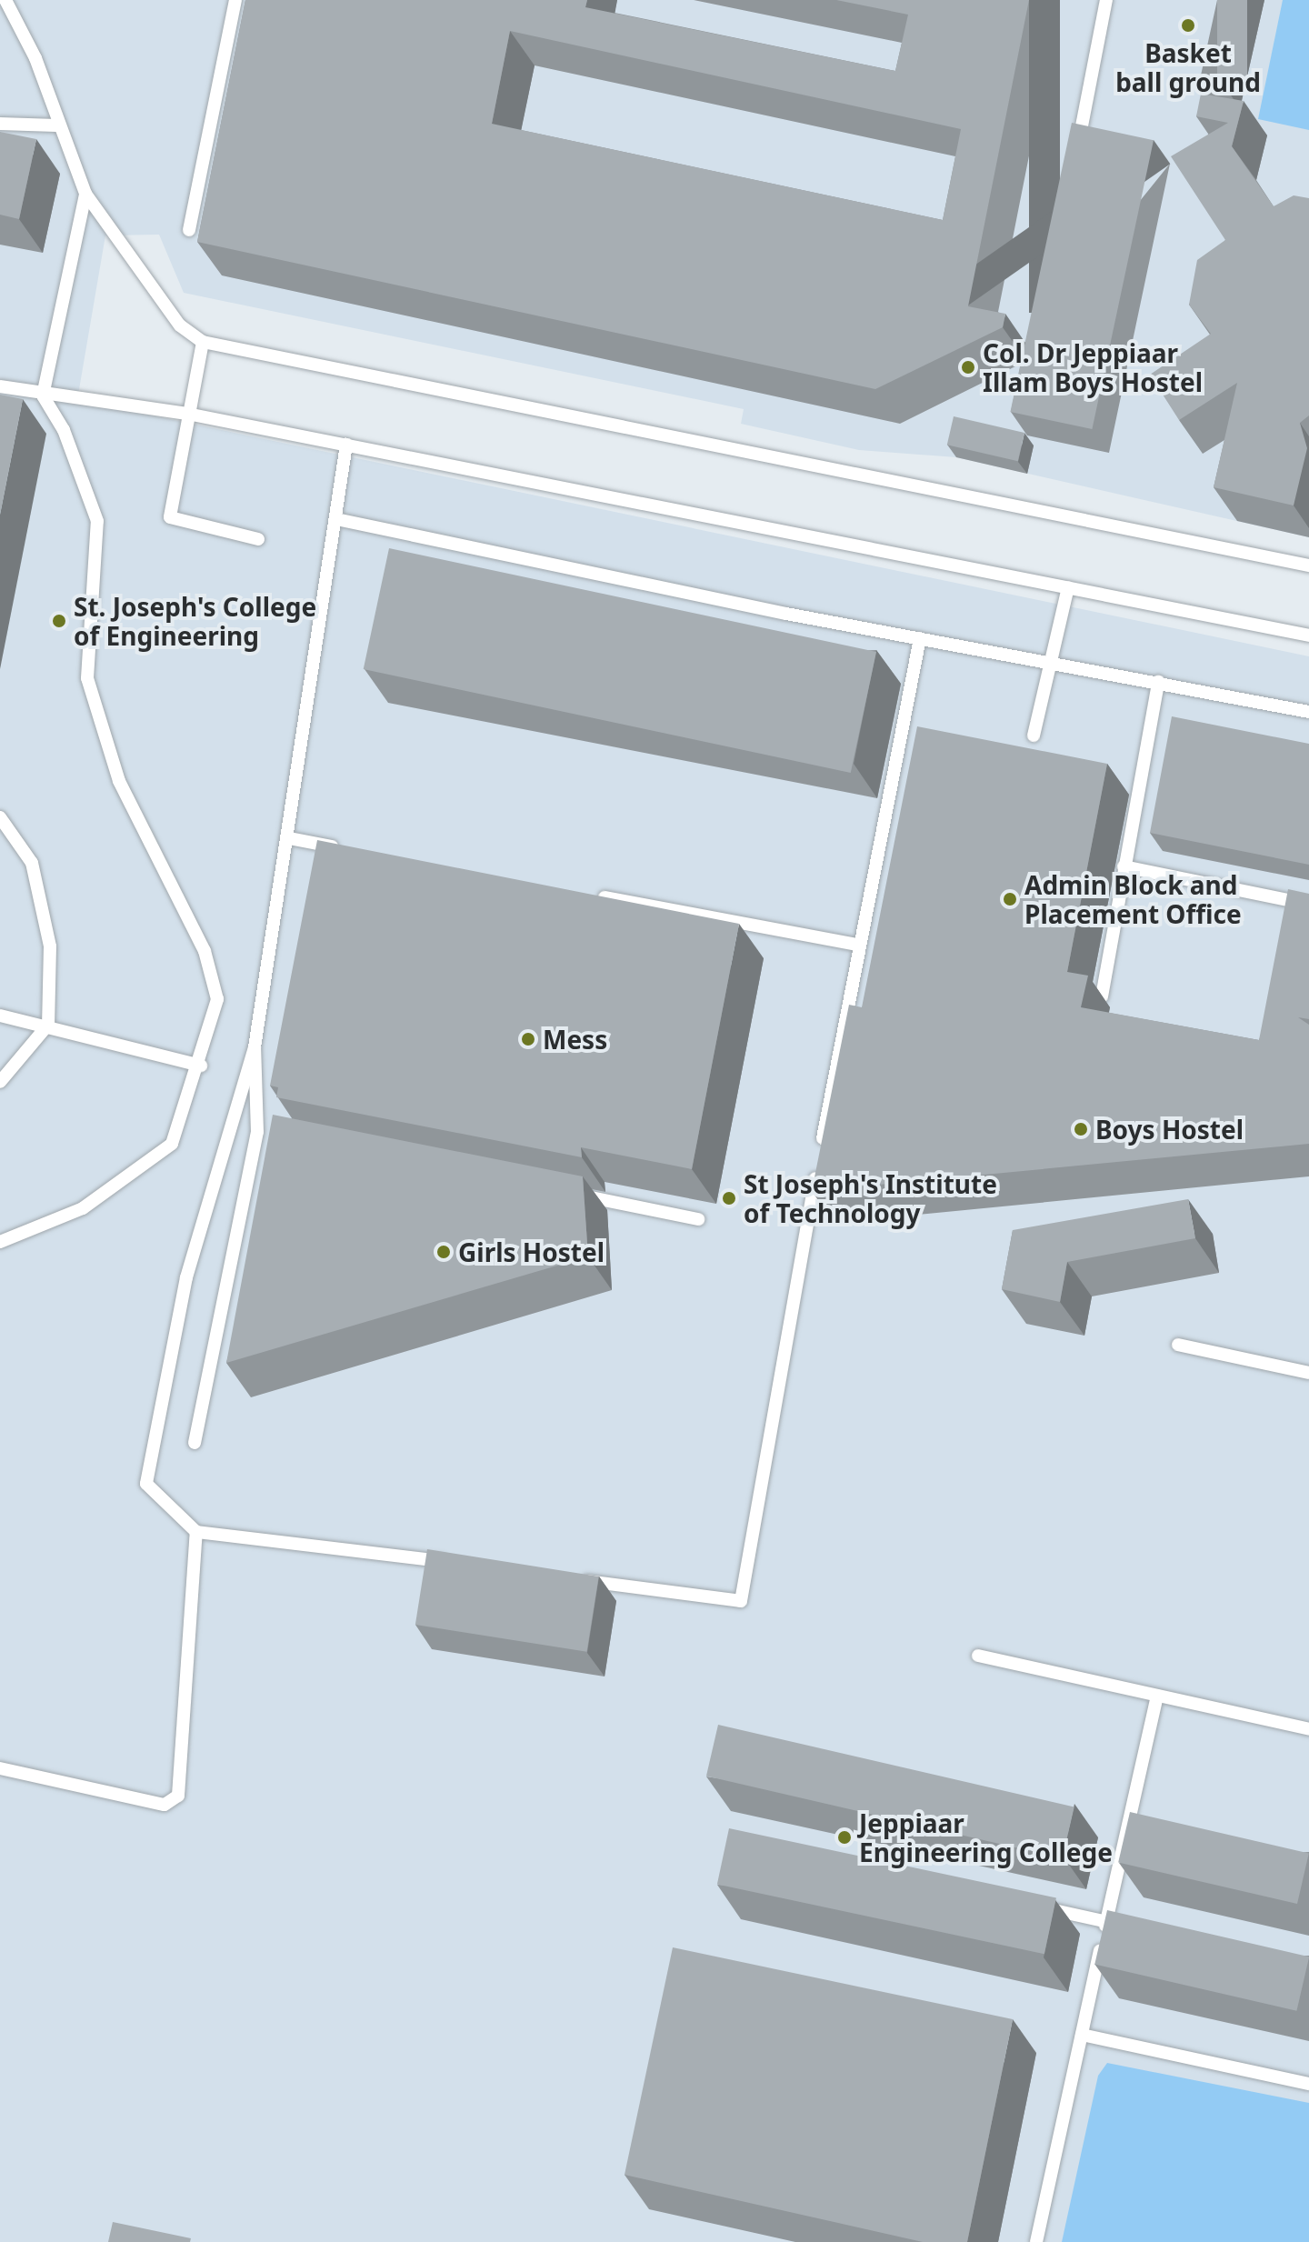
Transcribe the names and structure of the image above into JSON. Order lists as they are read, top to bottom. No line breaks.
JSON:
{"places":["Basket ball ground","Col. Dr Jeppiaar Illam Boys Hostel","St. Joseph's College of Engineering","Admin Block and Placement Office","Mess","Boys Hostel","St Joseph's Institute of Technology","Girls Hostel","Jeppiaar Engineering College"]}
